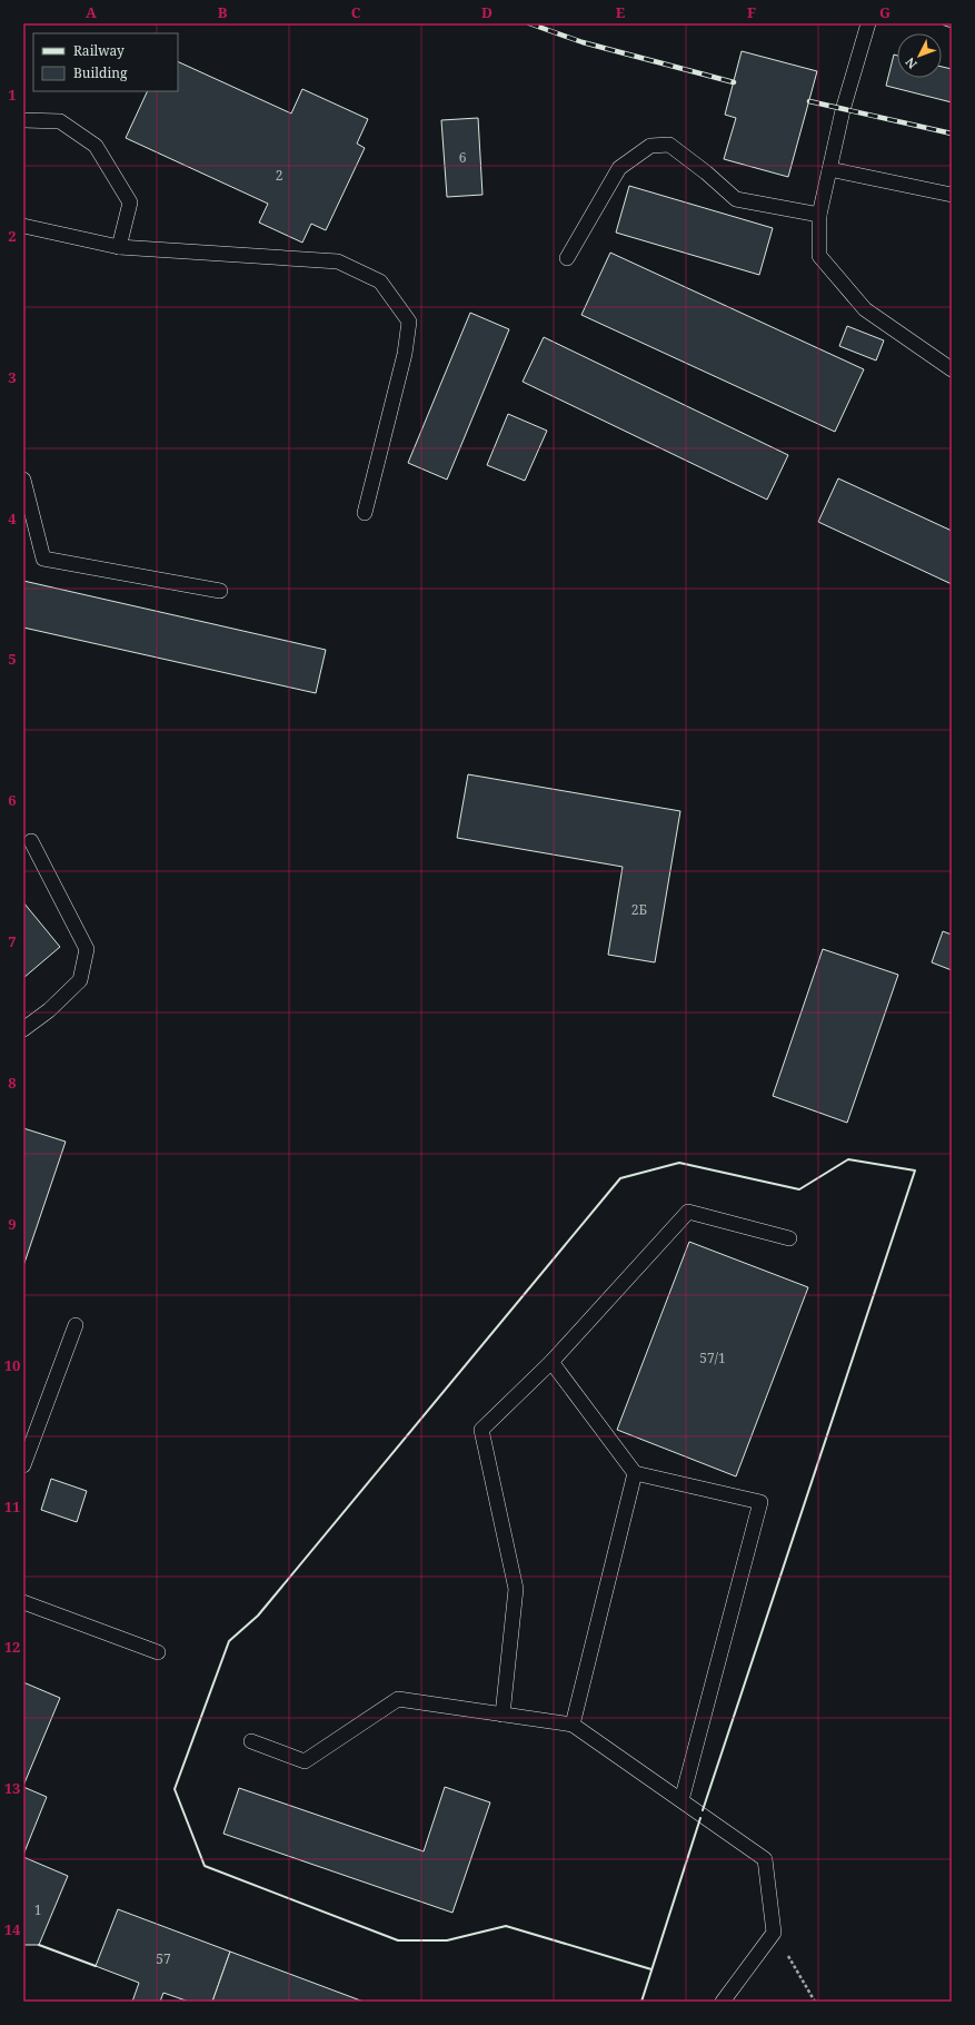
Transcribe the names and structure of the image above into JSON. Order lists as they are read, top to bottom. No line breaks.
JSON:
{"house_numbers":["6","2","2Б","57/1","1","57"],"legend":["Railway","Building"],"north":"bottom left","grid":{"columns":["A","B","C","D","E","F","G"],"rows":["1","2","3","4","5","6","7","8","9","10","11","12","13","14"]}}
